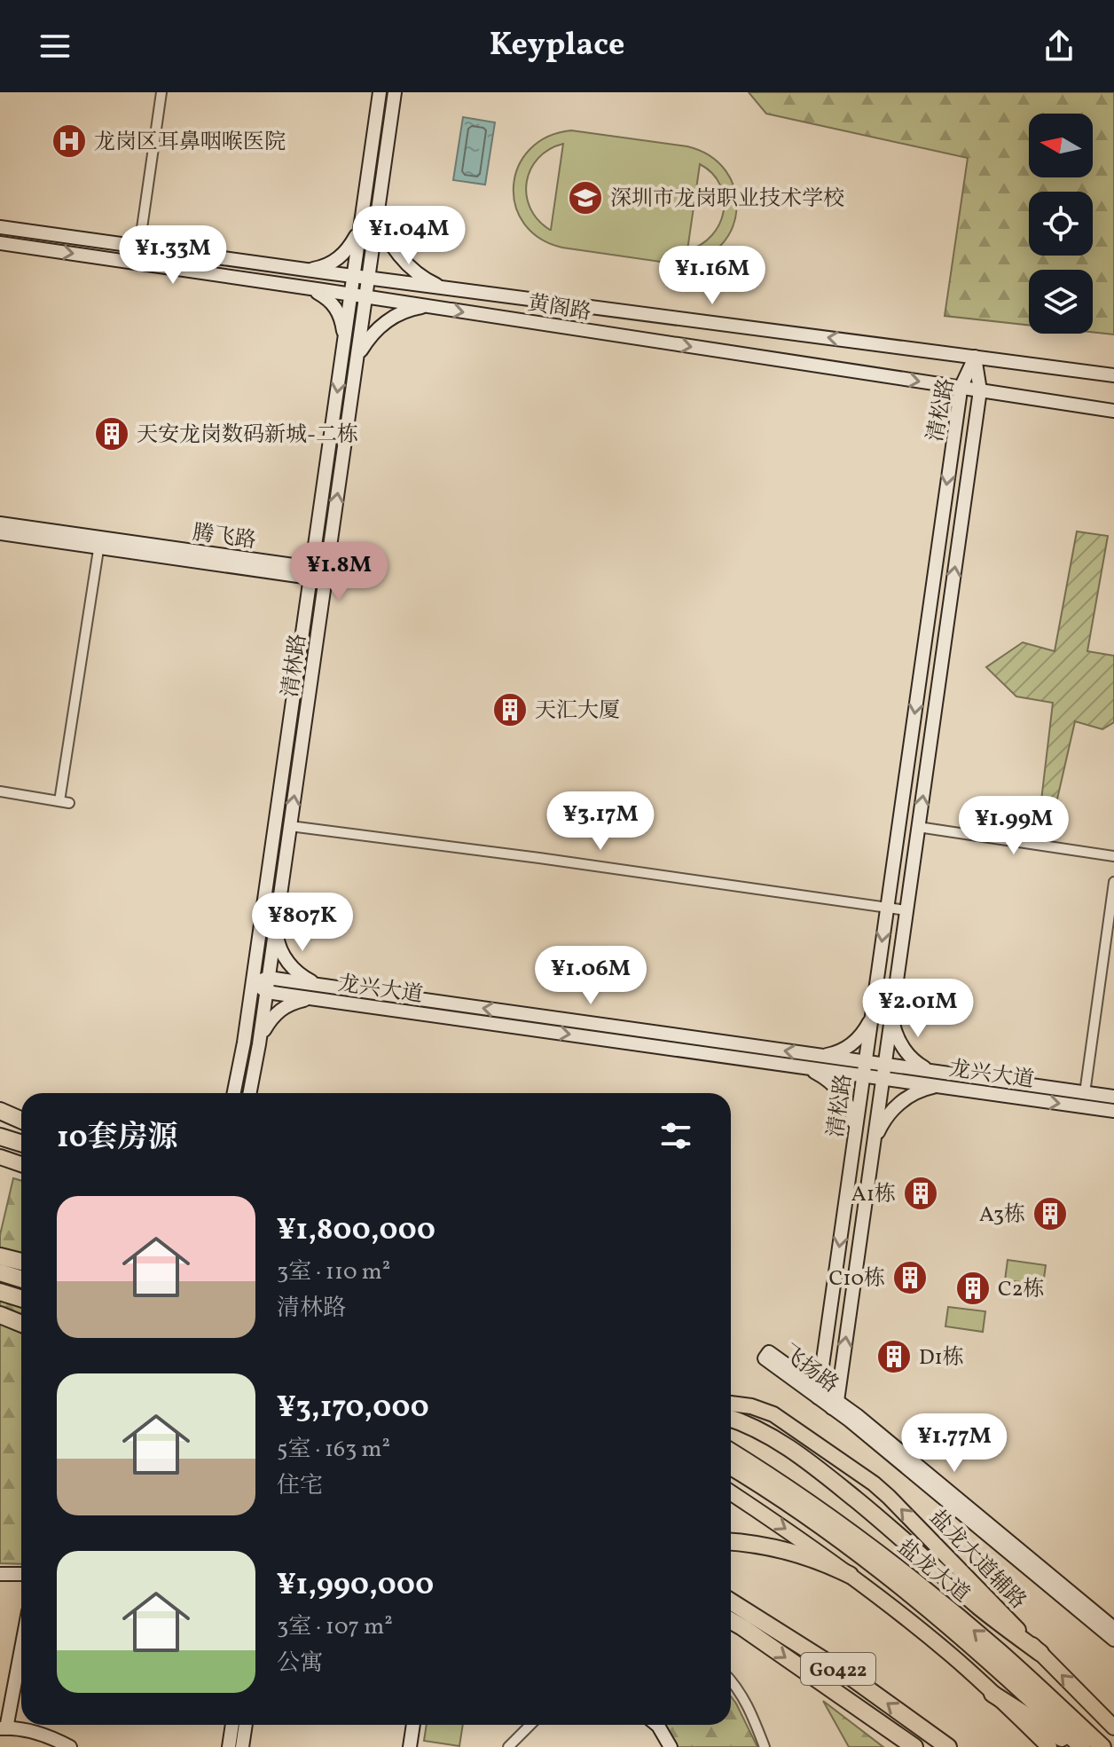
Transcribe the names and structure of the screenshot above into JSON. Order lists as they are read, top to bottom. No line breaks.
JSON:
{"streets":{"highway":["盐龙大道","G0422"],"main road":["黄阁路","清松路","腾飞路","清林路","龙兴大道","飞扬路","盐龙大道辅路"]},"crossings":[["黄阁路","清松路"],["黄阁路","清林路"],["清松路","龙兴大道"],["清松路","飞扬路"],["腾飞路","清林路"],["清林路","龙兴大道"]],"places":{"hospital":["龙岗区耳鼻咽喉医院"],"school or university":["深圳市龙岗职业技术学校"],"building":["天安龙岗数码新城-二栋","天汇大厦","A1栋","A3栋","C10栋","C2栋","D1栋"]},"north":"left","page":{"header":"Keyplace","price":["¥1.04M","¥1.33M","¥1.16M","¥1.8M","¥3.17M","¥1.99M","¥807K","¥1.06M","¥2.01M","¥1.77M"],"heading":"10套房源","list":[{"name":"¥1,800,000","note":"3室 · 110 m² · 清林路"},{"name":"¥3,170,000","note":"5室 · 163 m² · 住宅"},{"name":"¥1,990,000","note":"3室 · 107 m² · 公寓"}]}}
